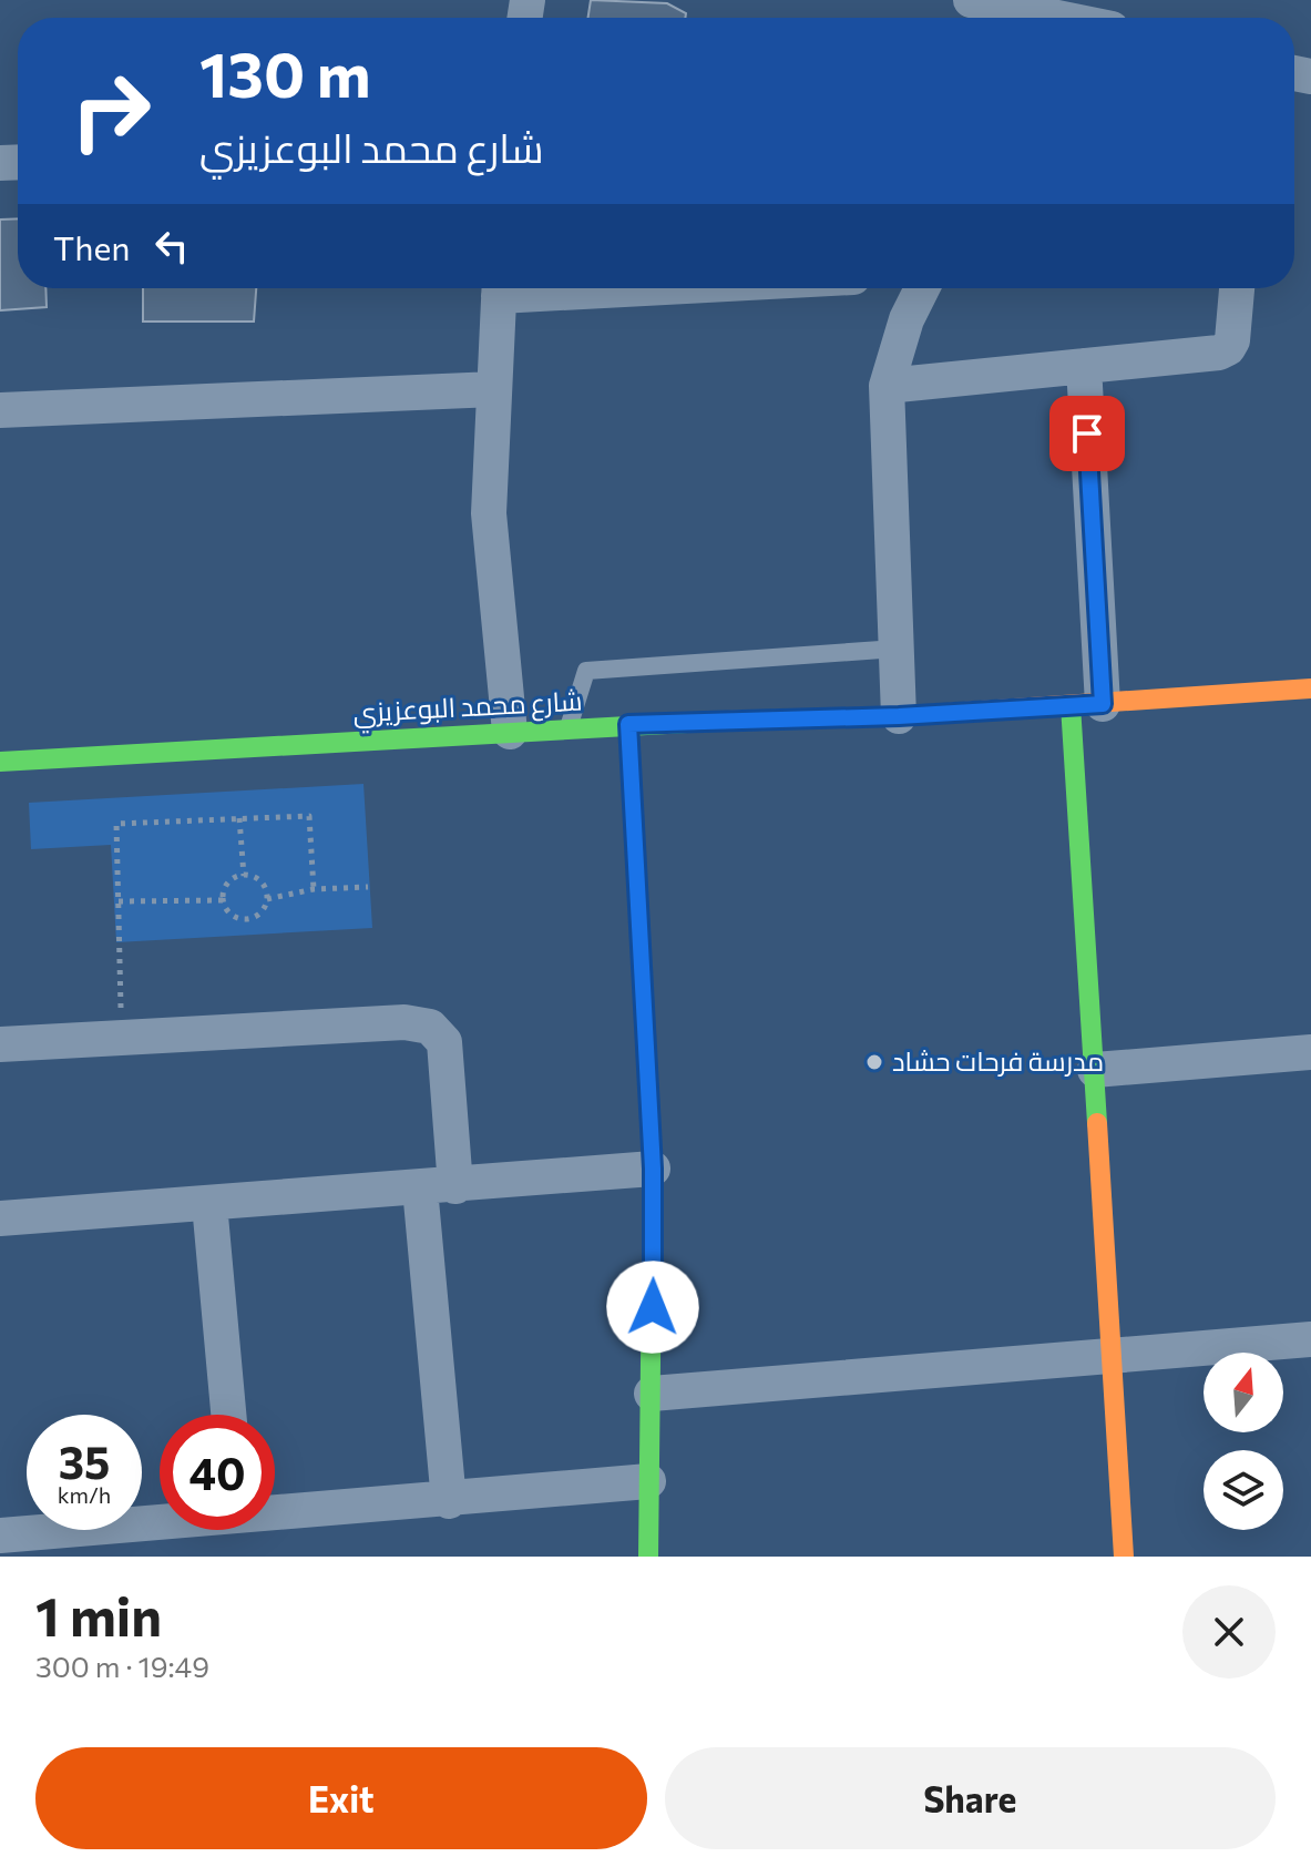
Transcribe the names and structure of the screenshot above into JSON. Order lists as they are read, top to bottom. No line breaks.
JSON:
{"streets":{"street":["شارع محمد البوعزيزي"]},"places":["مدرسة فرحات حشاد"],"north":"top","page":{"turn":["130 m","شارع محمد البوعزيزي"],"then":"Then","speed":"35 km/h","limit":"40","heading":["1 min","300 m · 19:49"],"buttons":["Exit","Share"]}}
